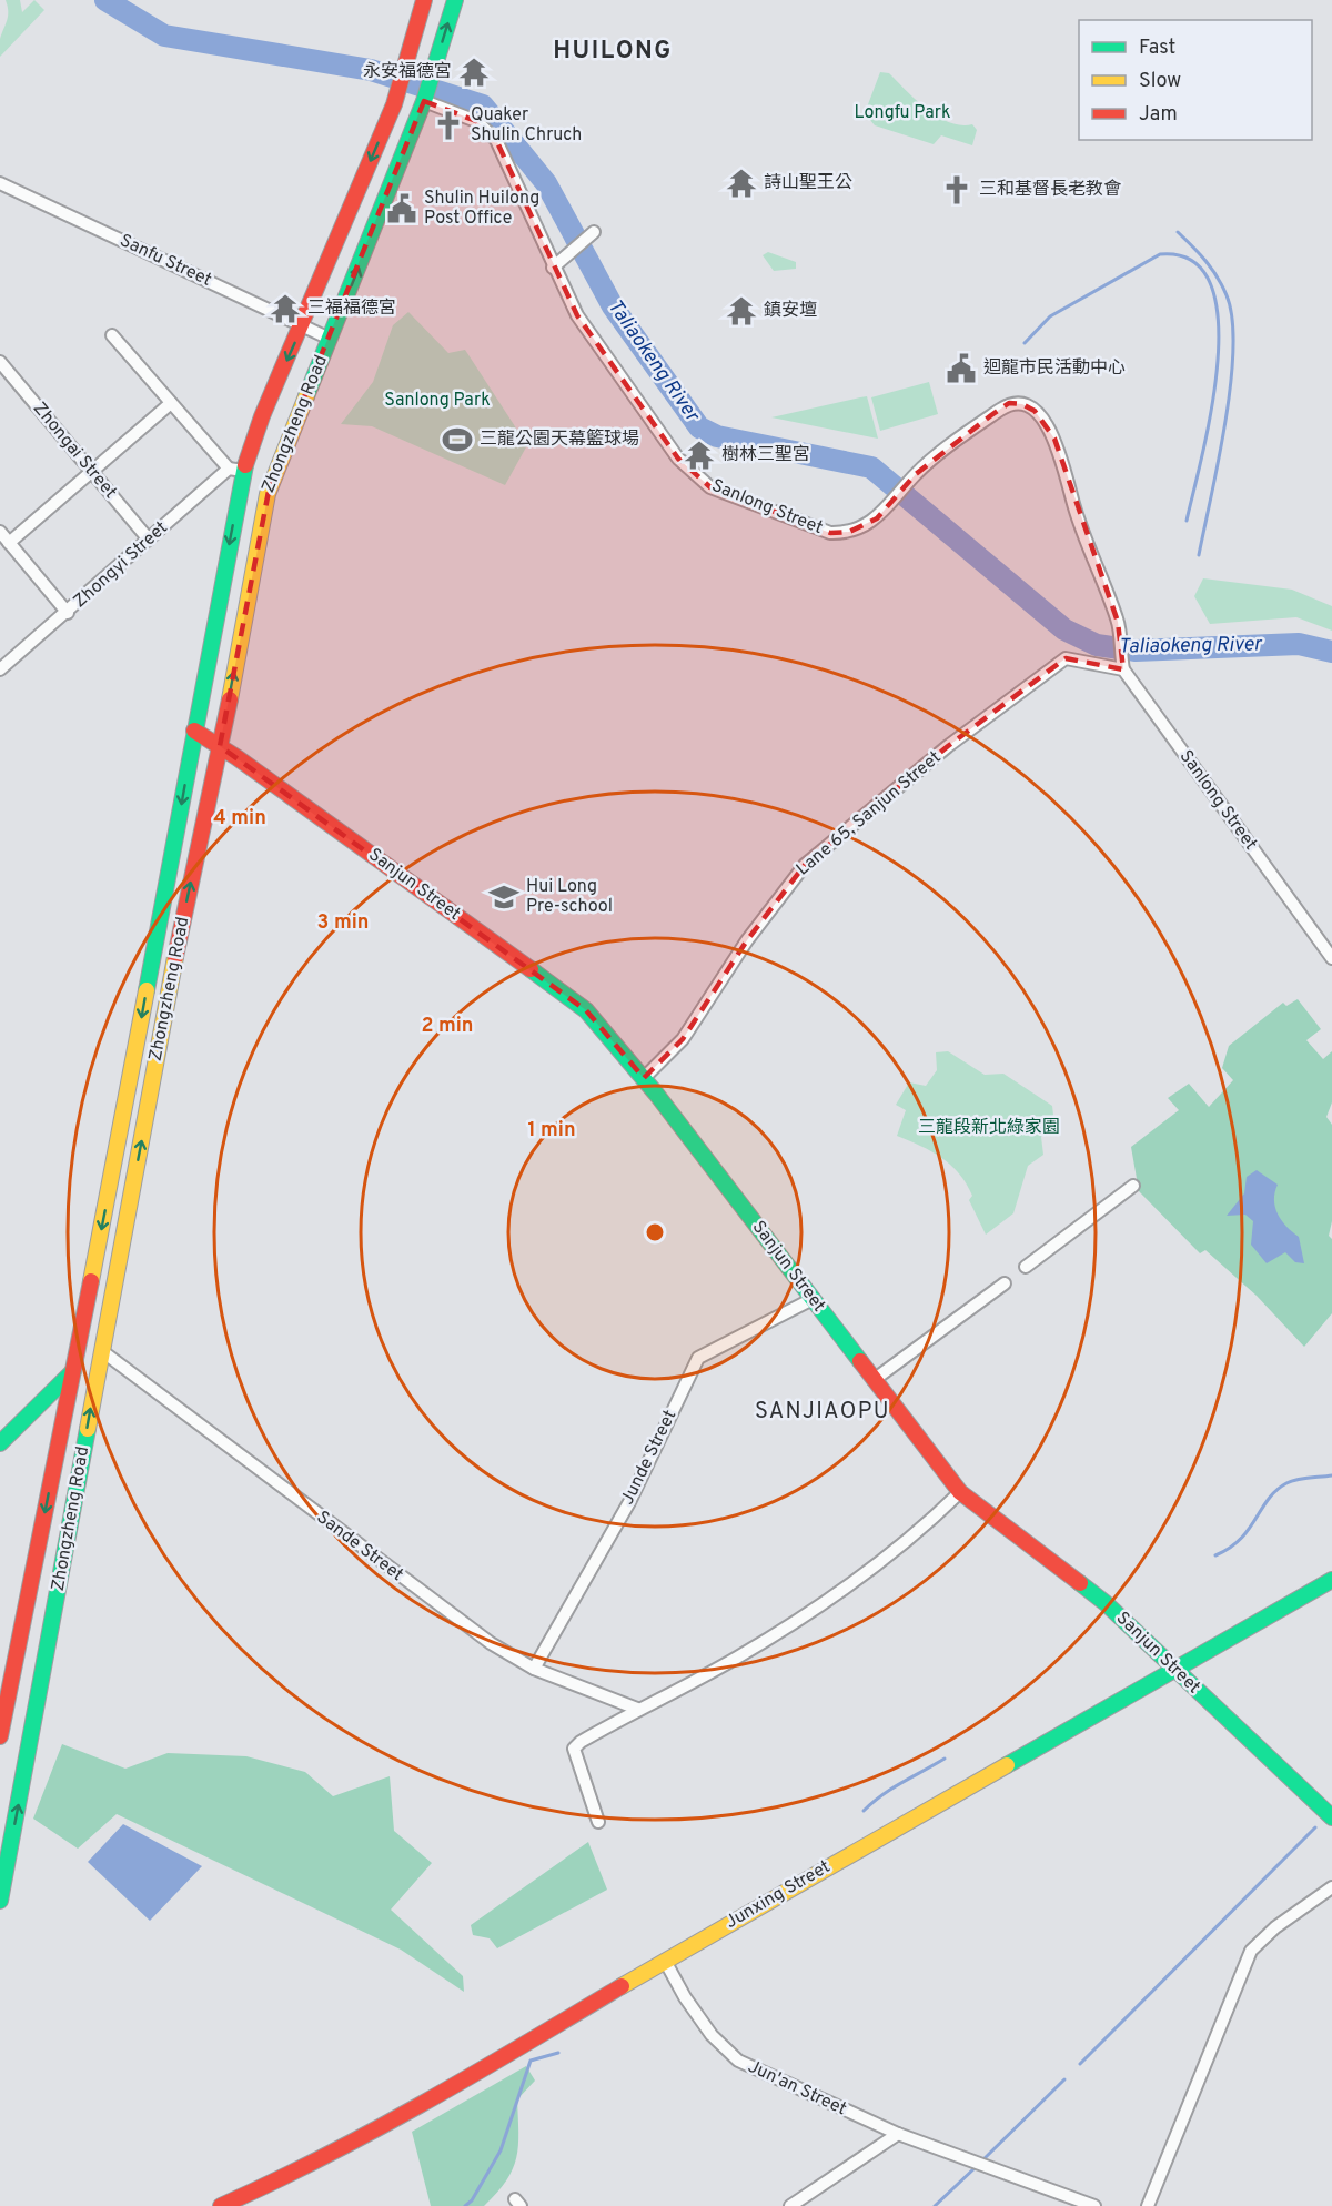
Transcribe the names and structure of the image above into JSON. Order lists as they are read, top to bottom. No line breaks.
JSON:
{"streets":{"main road":["Zhongzheng Road","Sanjun Street","Junxing Street"],"street":["Sanfu Street","Zhongai Street","Sanlong Street","Zhongyi Street","Lane 65, Sanjun Street","Junde Street","Sande Street","Jun'an Street"]},"crossings":[["Sanfu Street","Zhongzheng Road"],["Zhongzheng Road","Sanlong Street"],["Zhongzheng Road","Zhongyi Street"],["Zhongzheng Road","Sanjun Street"],["Zhongzheng Road","Sande Street"],["Zhongai Street","Zhongyi Street"],["Sanlong Street","Lane 65, Sanjun Street"],["Lane 65, Sanjun Street","Sanjun Street"],["Sanjun Street","Junde Street"],["Sanjun Street","Junxing Street"],["Junde Street","Sande Street"],["Junxing Street","Jun'an Street"]],"districts":["HUILONG","SANJIAOPU"],"water":["Taliaokeng River"],"parks":["Longfu Park","Sanlong Park","三龍段新北綠家園"],"places":{"temple":["永安福德宮","詩山聖王公","三福福德宮","鎮安壇","樹林三聖宮"],"church":["Quaker Shulin Chruch","三和基督長老教會"],"public building":["Shulin Huilong Post Office","迴龍市民活動中心"],"sports":["三龍公園天幕籃球場"],"school or university":["Hui Long Pre-school"]},"legend":["Fast","Slow","Jam"],"rings":["4 min","3 min","2 min","1 min"]}
